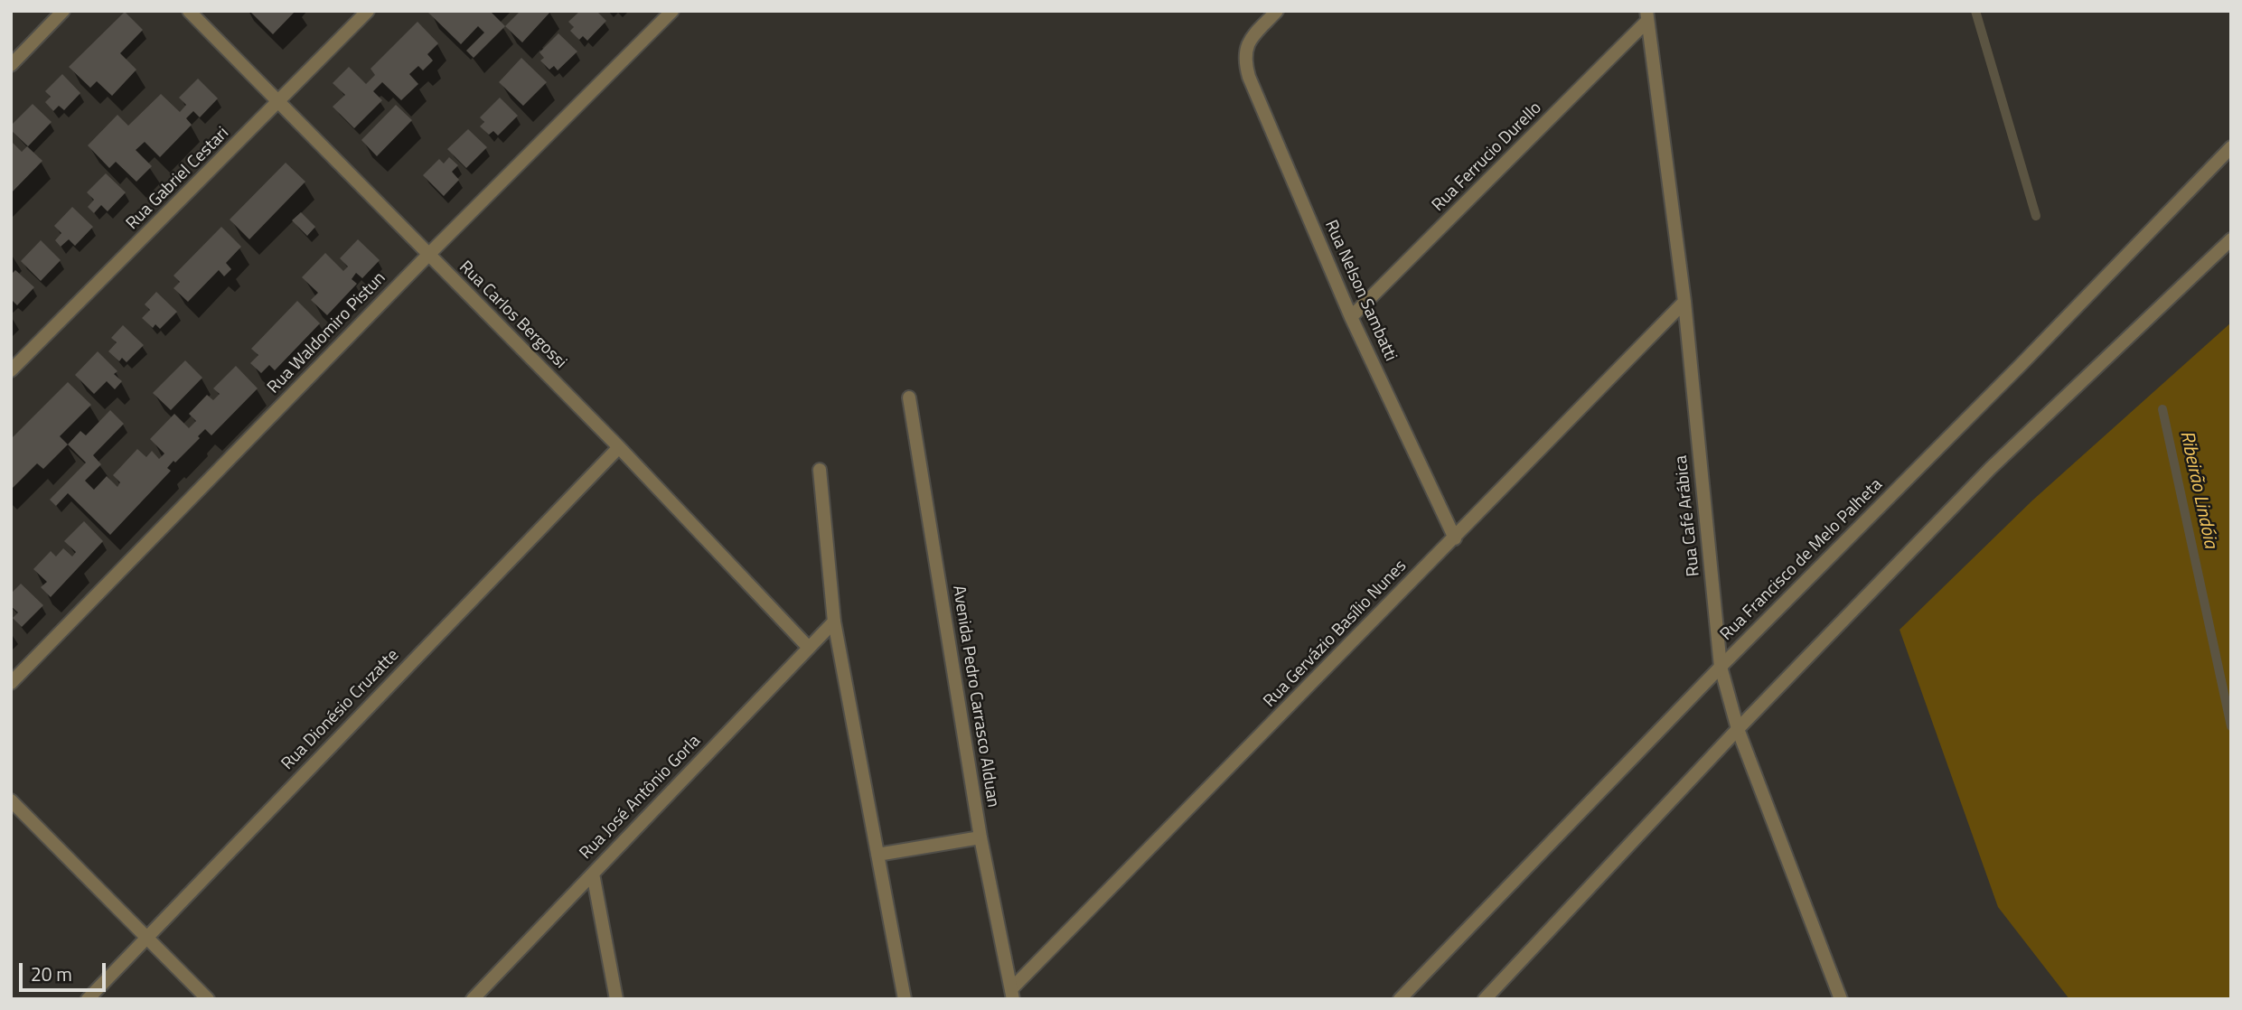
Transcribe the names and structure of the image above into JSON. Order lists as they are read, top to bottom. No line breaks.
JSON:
{"streets":{"street":["Rua Ferrucio Durello","Rua Gabriel Cestari","Rua Nelson Sambatti","Rua Carlos Bergossi","Rua Waldomiro Pistun","Rua Café Arábica","Rua Francisco de Melo Palheta","Rua Gervázio Basílio Nunes","Avenida Pedro Carrasco Alduan","Rua Dionésio Cruzatte","Rua José Antônio Gorla"]},"crossings":[["Rua Ferrucio Durello","Rua Nelson Sambatti"],["Rua Ferrucio Durello","Rua Café Arábica"],["Rua Gabriel Cestari","Rua Carlos Bergossi"],["Rua Nelson Sambatti","Rua Gervázio Basílio Nunes"],["Rua Carlos Bergossi","Rua Waldomiro Pistun"],["Rua Carlos Bergossi","Rua Dionésio Cruzatte"],["Rua Carlos Bergossi","Rua José Antônio Gorla"],["Rua Café Arábica","Rua Francisco de Melo Palheta"],["Rua Café Arábica","Rua Gervázio Basílio Nunes"],["Rua Gervázio Basílio Nunes","Avenida Pedro Carrasco Alduan"]],"water":["Ribeirão Lindóia"],"scale_bar":"20 m"}
